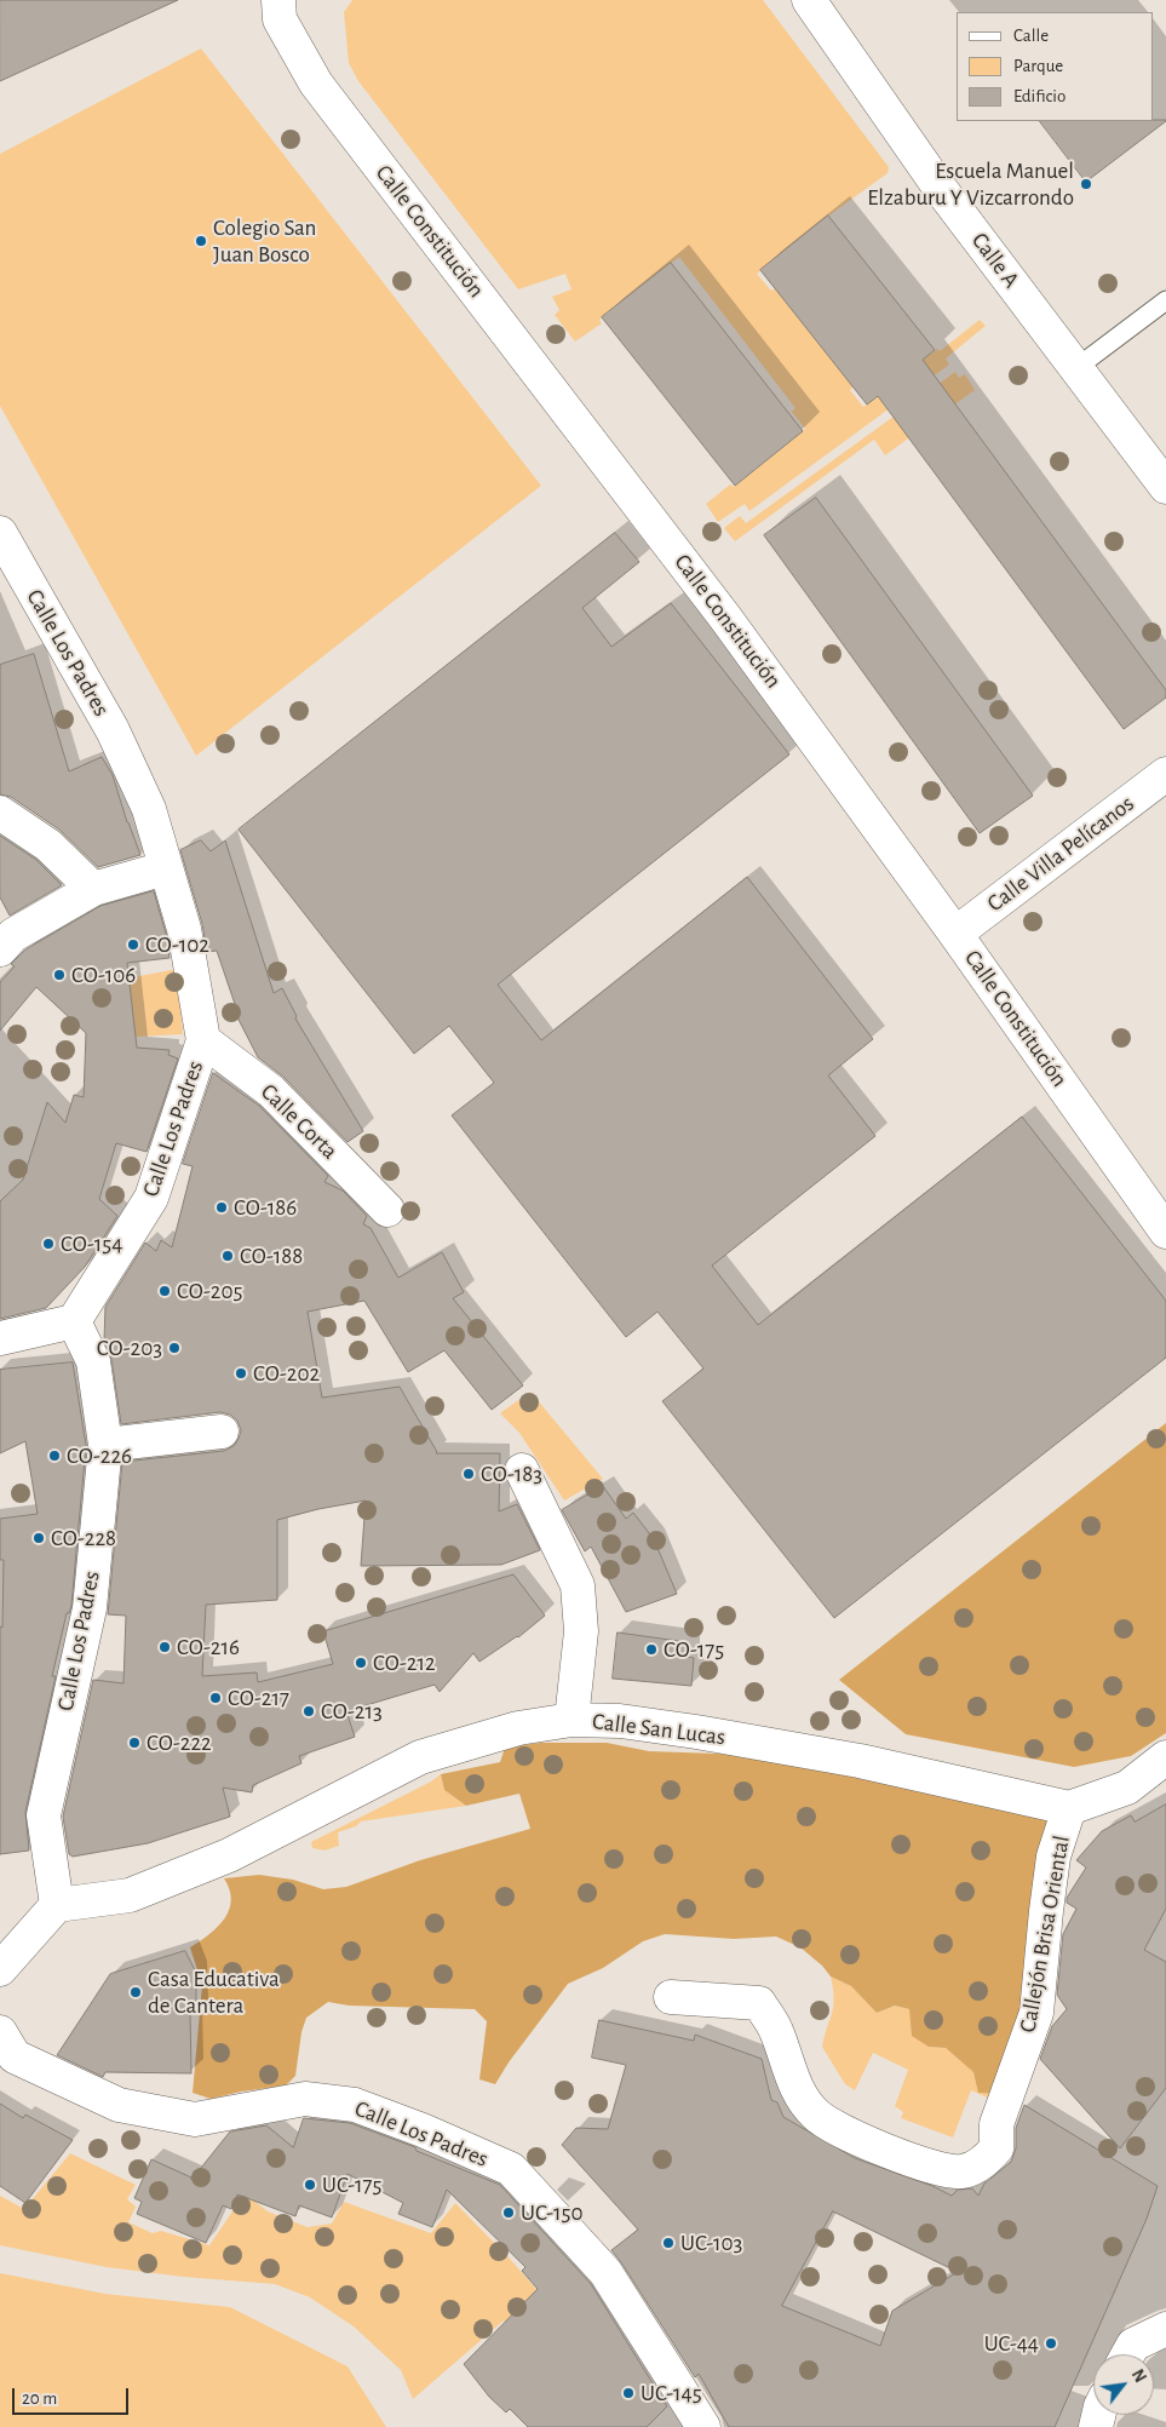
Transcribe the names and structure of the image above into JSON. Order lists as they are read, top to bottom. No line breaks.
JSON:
{"streets":{"street":["Calle Constitución","Calle A","Calle Los Padres","Calle Villa Pelícanos","Calle Corta","Calle San Lucas","Callejón Brisa Oriental"]},"crossings":[["Calle Constitución","Calle Villa Pelícanos"],["Calle Los Padres","Calle Corta"],["Calle Los Padres","Calle San Lucas"],["Calle San Lucas","Callejón Brisa Oriental"]],"places":["Escuela Manuel Elzaburu Y Vizcarrondo","Colegio San Juan Bosco","CO-102","CO-106","CO-186","CO-154","CO-188","CO-205","CO-203","CO-202","CO-226","CO-183","CO-228","CO-216","CO-175","CO-212","CO-217","CO-213","CO-222","Casa Educativa de Cantera","UC-175","UC-150","UC-103","UC-44","UC-145"],"legend":["Calle","Parque","Edificio"],"scale_bar":"20 m","north":"top right"}
